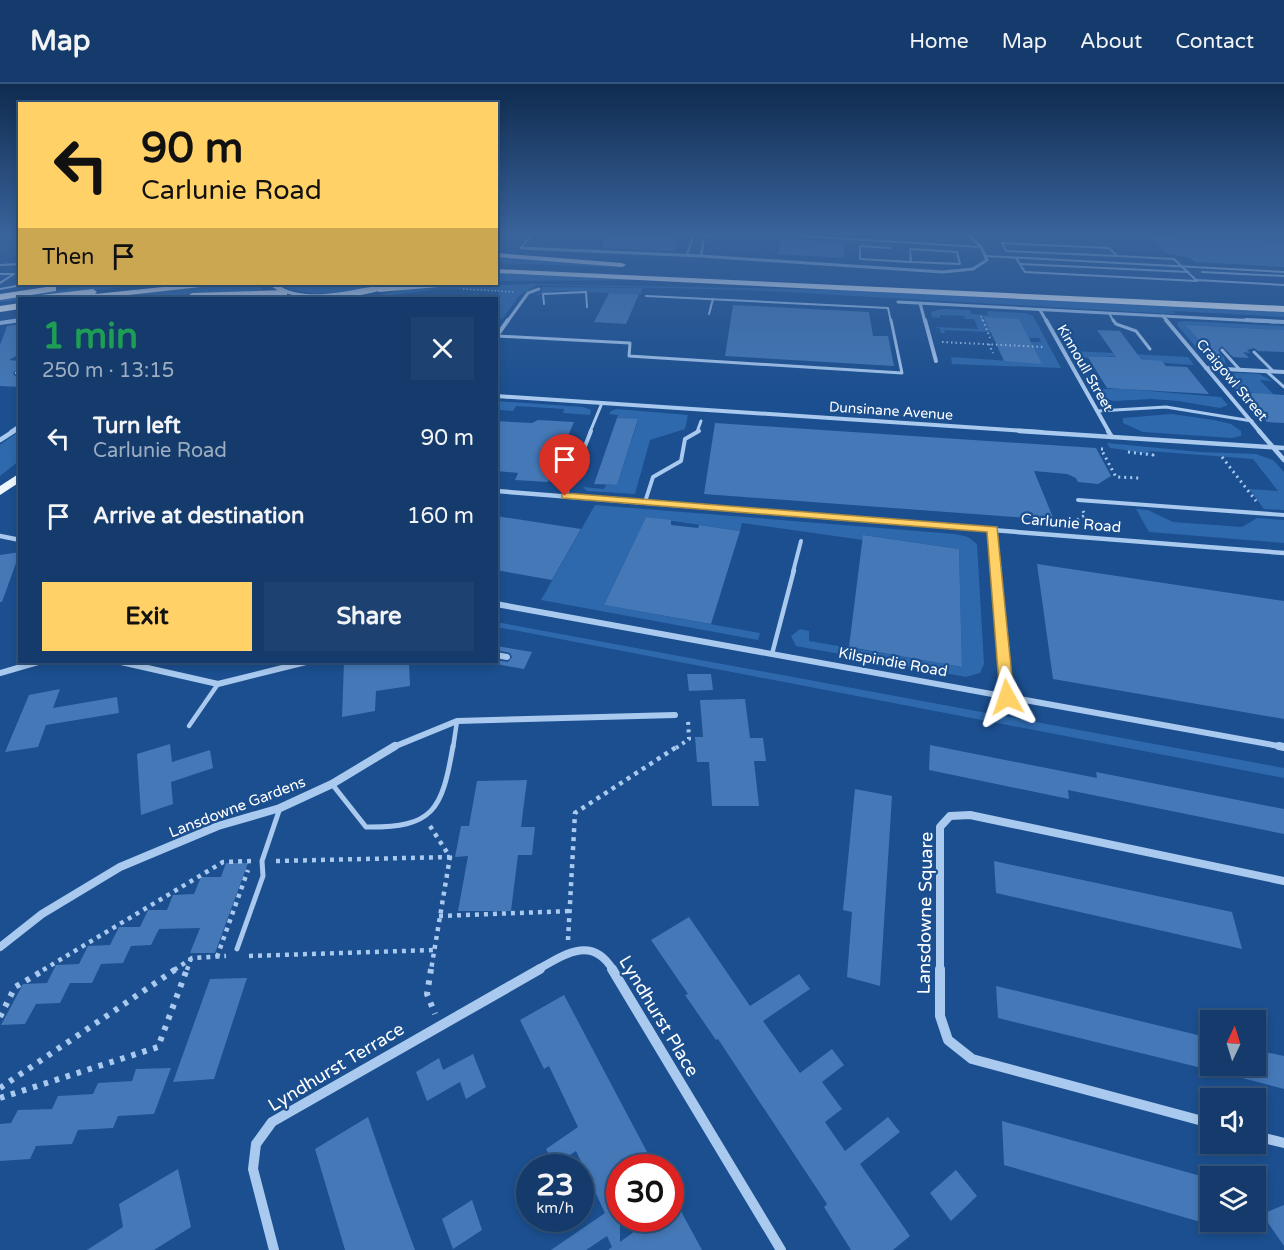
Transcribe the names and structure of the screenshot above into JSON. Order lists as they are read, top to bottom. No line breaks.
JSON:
{"streets":{"street":["Kinnoull Street","Craigowl Street","Dunsinane Avenue","Carlunie Road","Kilspindie Road","Lansdowne Gardens","Lansdowne Square","Lyndhurst Place","Lyndhurst Terrace"]},"crossings":[["Kinnoull Street","Dunsinane Avenue"],["Craigowl Street","Dunsinane Avenue"],["Lyndhurst Place","Lyndhurst Terrace"]],"north":"top","page":{"header":"Map","nav":["Home","Map","About","Contact"],"turn":["90 m","Carlunie Road"],"then":"Then","heading":["1 min","250 m · 13:15"],"list":[{"name":"Turn left","note":"Carlunie Road","value":"90 m"},{"name":"Arrive at destination","value":"160 m"}],"buttons":["Exit","Share"],"speed":"23 km/h","limit":"30"}}
